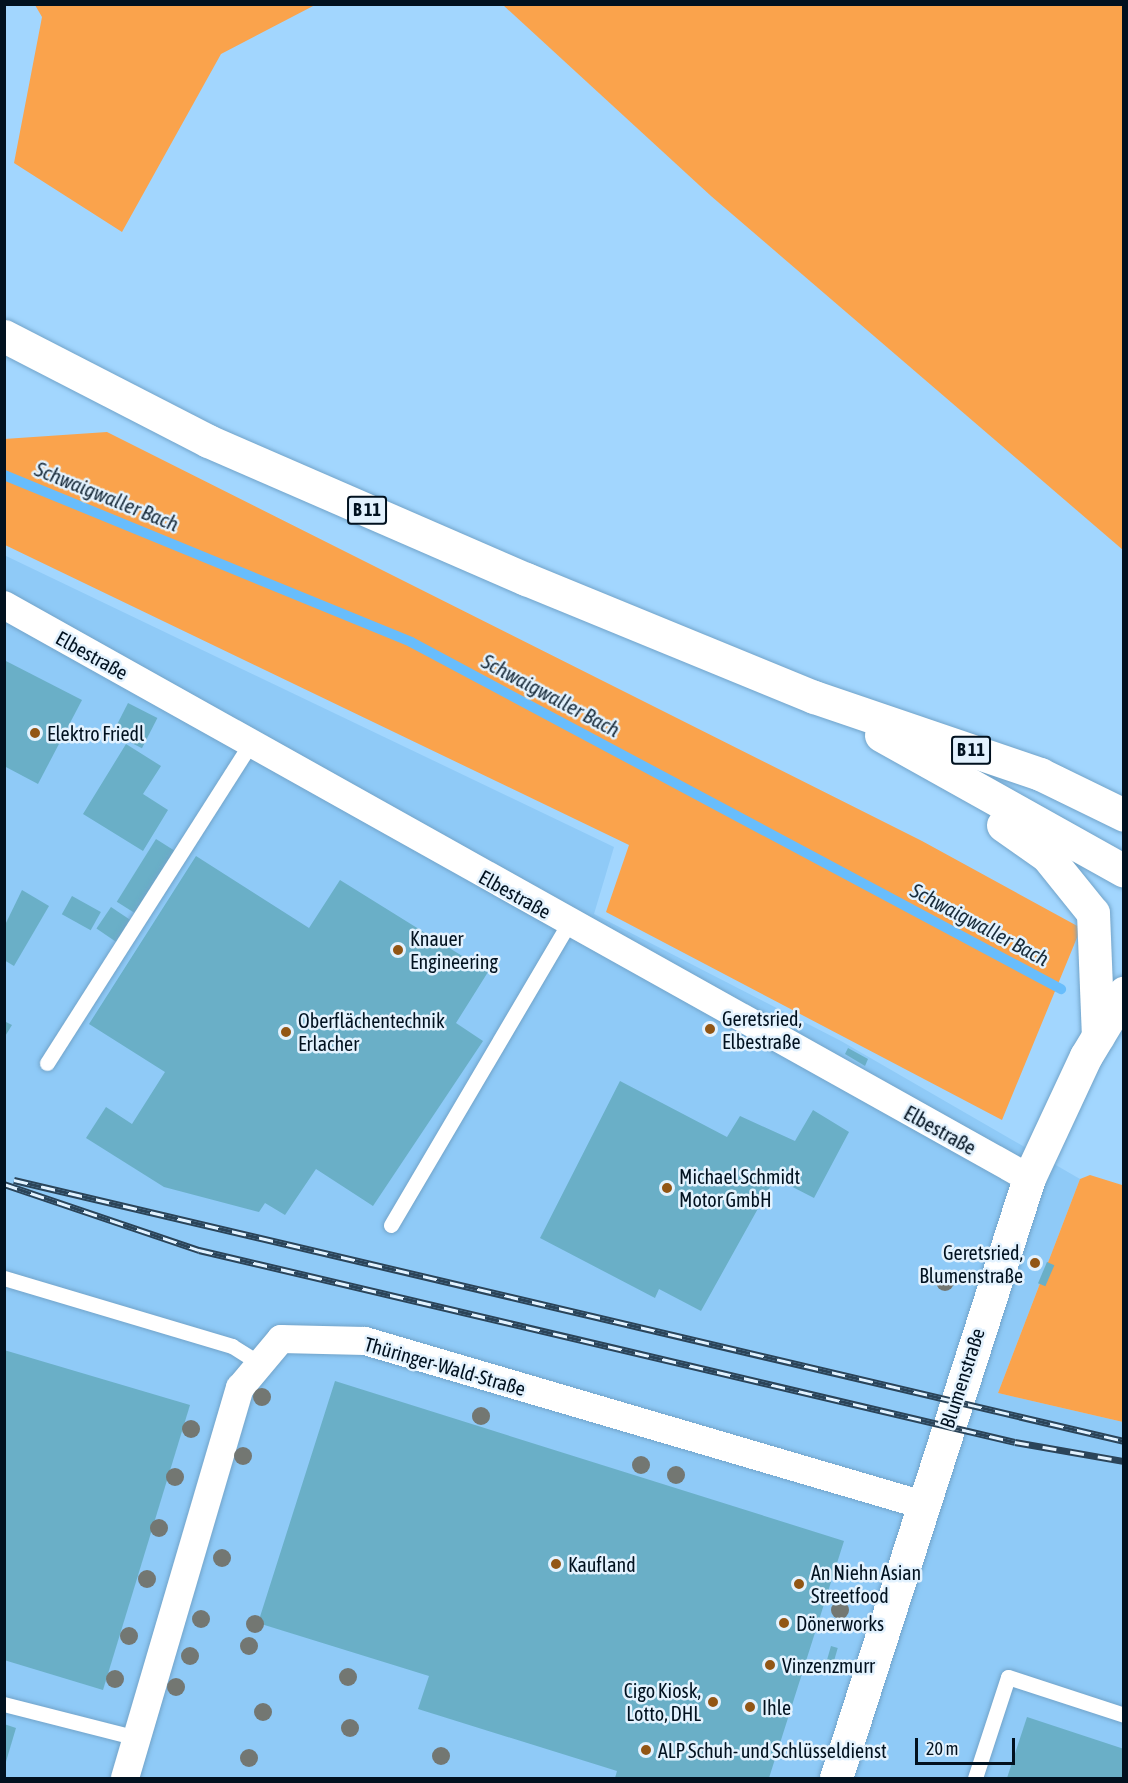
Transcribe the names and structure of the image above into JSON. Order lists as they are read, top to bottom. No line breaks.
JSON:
{"streets":{"main road":["B 11","Blumenstraße"],"street":["Elbestraße","Thüringer-Wald-Straße"]},"crossings":[["Elbestraße","Blumenstraße"],["Thüringer-Wald-Straße","Blumenstraße"]],"water":["Schwaigwaller Bach"],"places":["Elektro Friedl","Knauer Engineering","Geretsried, Elbestraße","Oberflächentechnik Erlacher","Michael Schmidt Motor GmbH","Geretsried, Blumenstraße","Kaufland","An Niehn Asian Streetfood","Dönerworks","Vinzenzmurr","Cigo Kiosk, Lotto, DHL","Ihle","ALP Schuh- und Schlüsseldienst"],"scale_bar":"20 m"}
